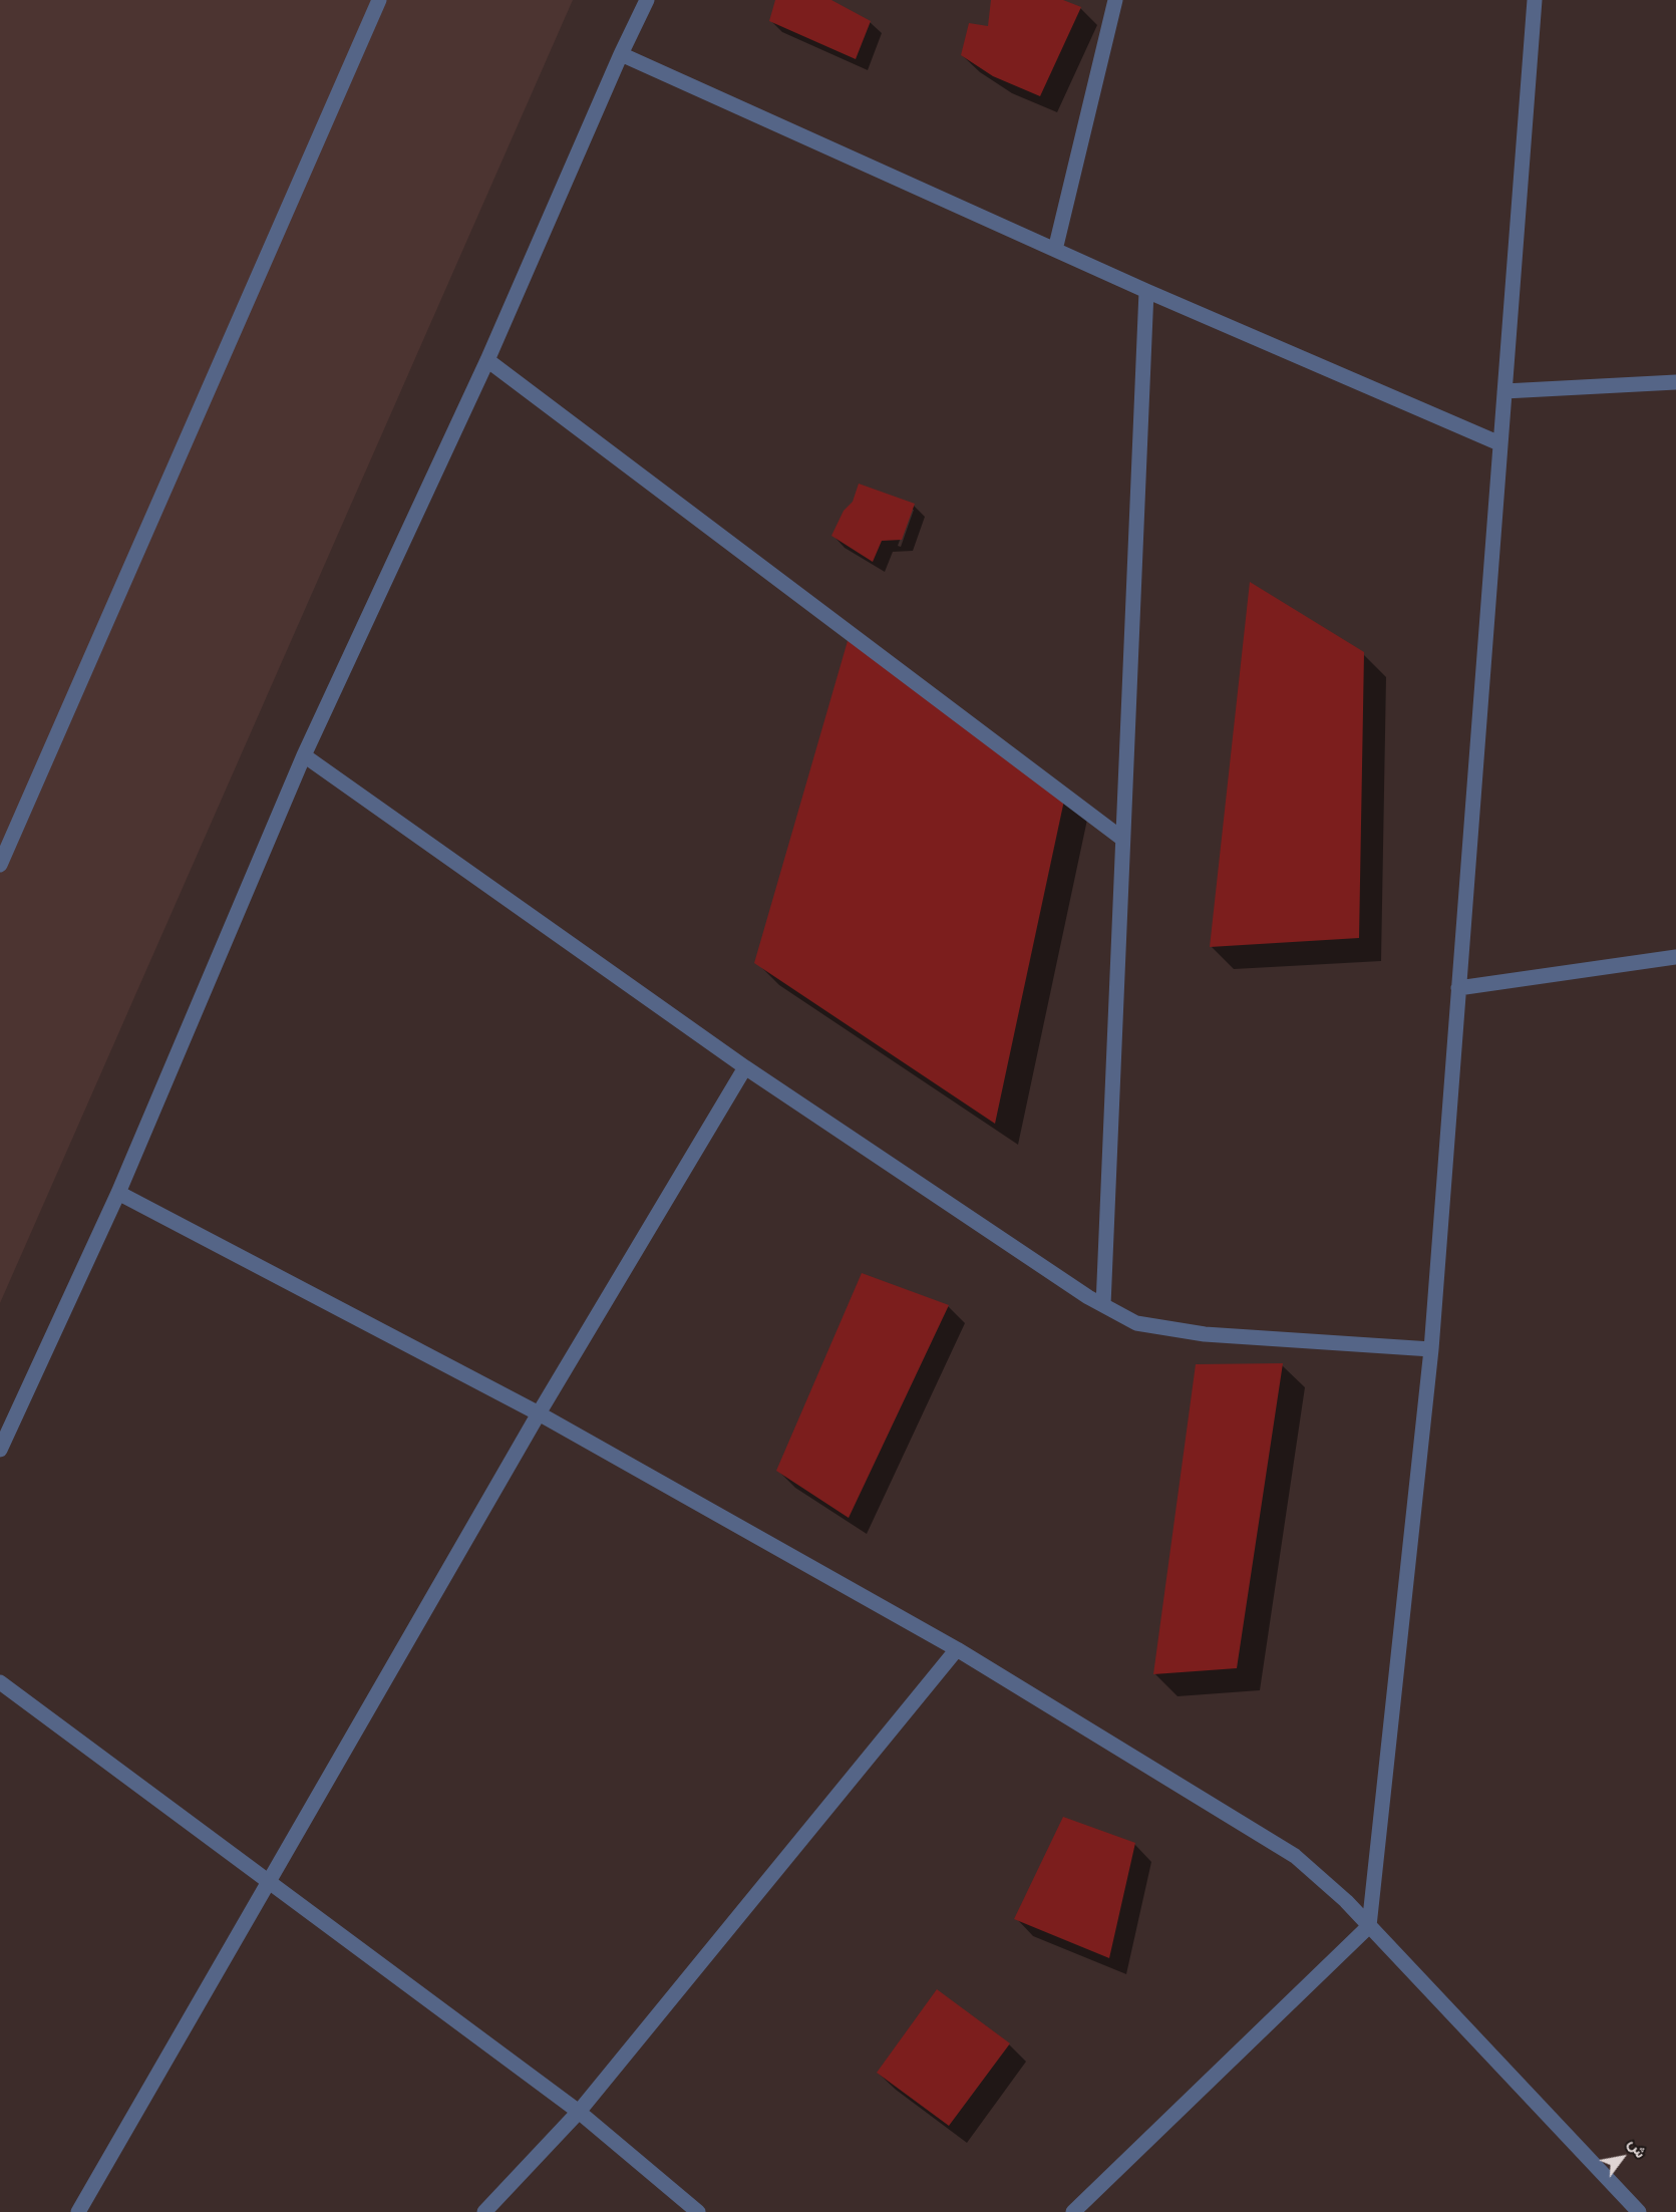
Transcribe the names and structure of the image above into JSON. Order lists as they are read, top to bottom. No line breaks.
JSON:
{"north":"top right"}
